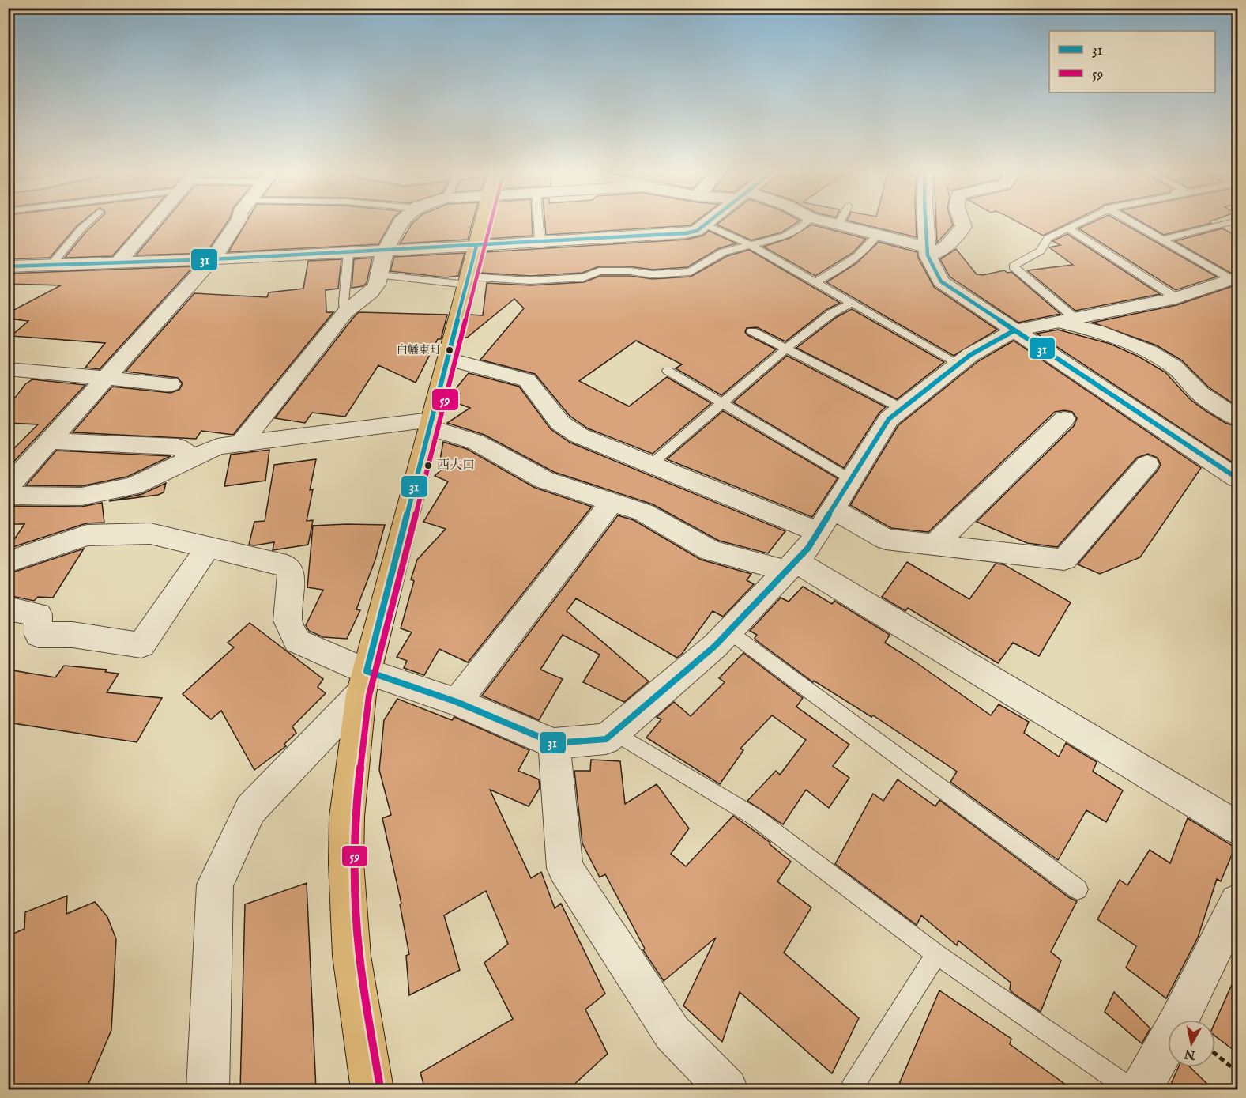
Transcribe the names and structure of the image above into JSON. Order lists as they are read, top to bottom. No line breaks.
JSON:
{"places":["白幡東町","西大口"],"lines":["transit line 31","transit line 59"],"legend":["31","59"],"north":"bottom"}
